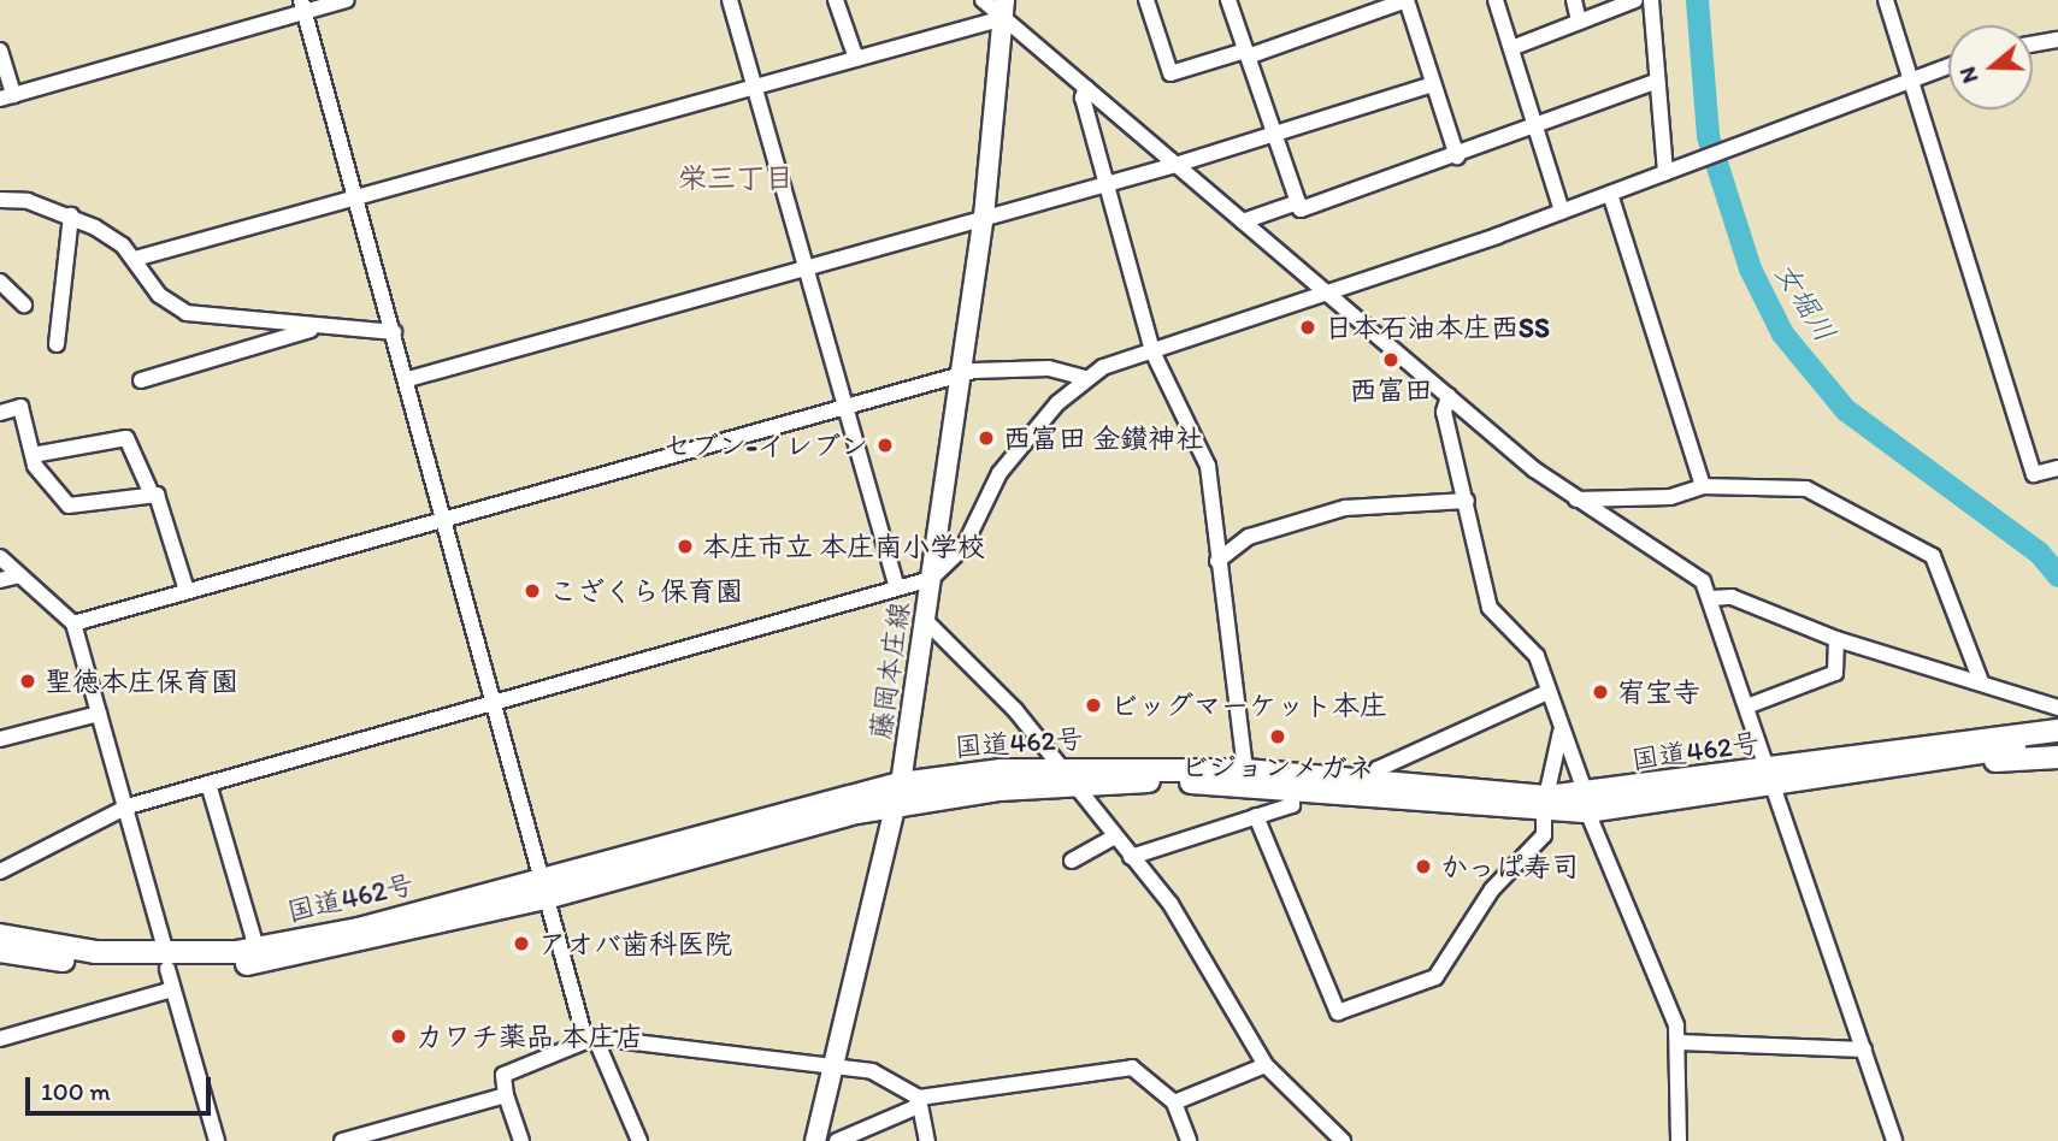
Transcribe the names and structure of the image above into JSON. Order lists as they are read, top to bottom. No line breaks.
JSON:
{"streets":{"highway":["国道462号"],"main road":["藤岡本庄線"]},"crossings":[["藤岡本庄線","国道462号"]],"districts":["栄三丁目"],"water":["女堀川"],"places":["日本石油本庄西SS","西富田","西富田 金鑚神社","セブン-イレブン","本庄市立 本庄南小学校","こざくら保育園","聖徳本庄保育園","宥宝寺","ビッグマーケット本庄","ビジョンメガネ","かっぱ寿司","アオバ歯科医院","カワチ薬品 本庄店"],"scale_bar":"100 m","north":"left"}
